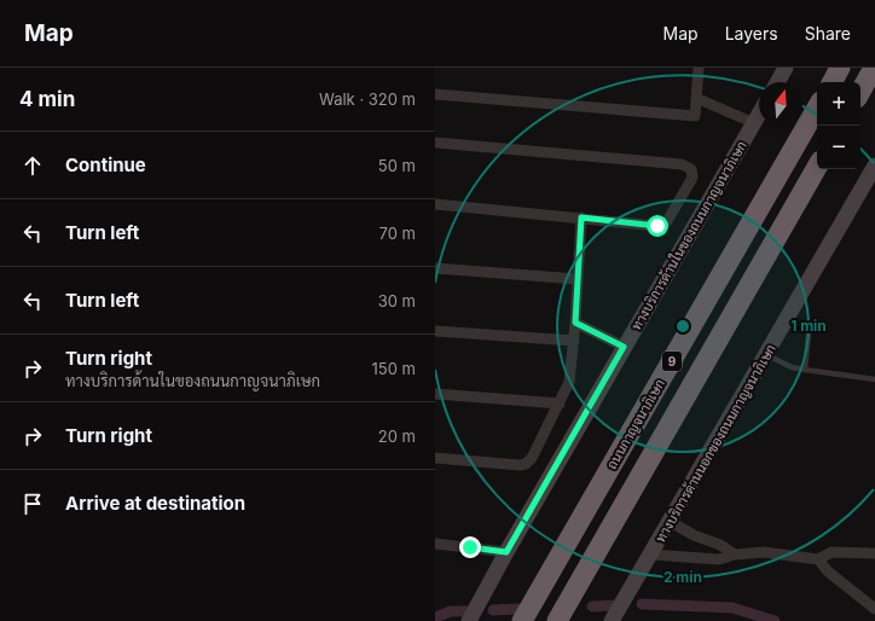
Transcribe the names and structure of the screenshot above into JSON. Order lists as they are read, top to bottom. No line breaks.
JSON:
{"streets":{"highway":["9","ถนนกาญจนาภิเษก"],"main road":["ทางบริการด้านในของถนนกาญจนาภิเษก","ทางบริการด้านนอกของถนนกาญจนาภิเษก"]},"north":"top","page":{"header":"Map","nav":["Map","Layers","Share"],"heading":["4 min","Walk · 320 m"],"map_buttons":["+","−"],"list":[["Continue","50 m"],["Turn left","70 m"],["Turn left","30 m"],["Turn right","ทางบริการด้านในของถนนกาญจนาภิเษก","150 m"],["Turn right","20 m"],"Arrive at destination"]},"rings":["1 min","2 min"]}
